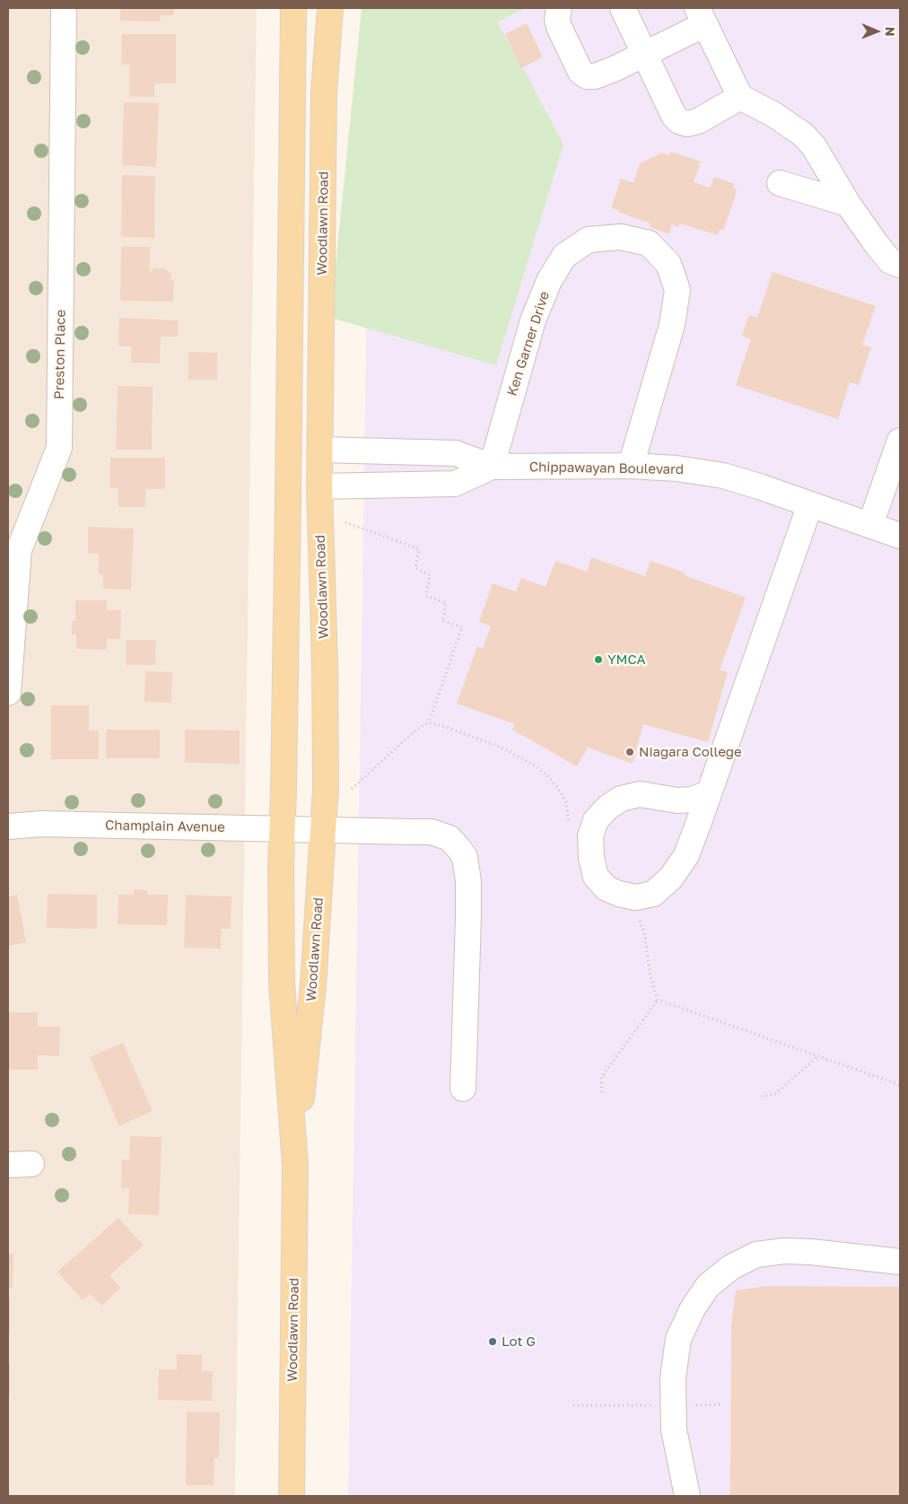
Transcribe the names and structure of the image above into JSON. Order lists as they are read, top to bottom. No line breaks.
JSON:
{"streets":{"main road":["Woodlawn Road"],"street":["Ken Garner Drive","Preston Place","Chippawayan Boulevard","Champlain Avenue"]},"crossings":[["Woodlawn Road","Chippawayan Boulevard"],["Woodlawn Road","Champlain Avenue"],["Ken Garner Drive","Chippawayan Boulevard"]],"places":["YMCA","Niagara College","Lot G"],"north":"right"}
